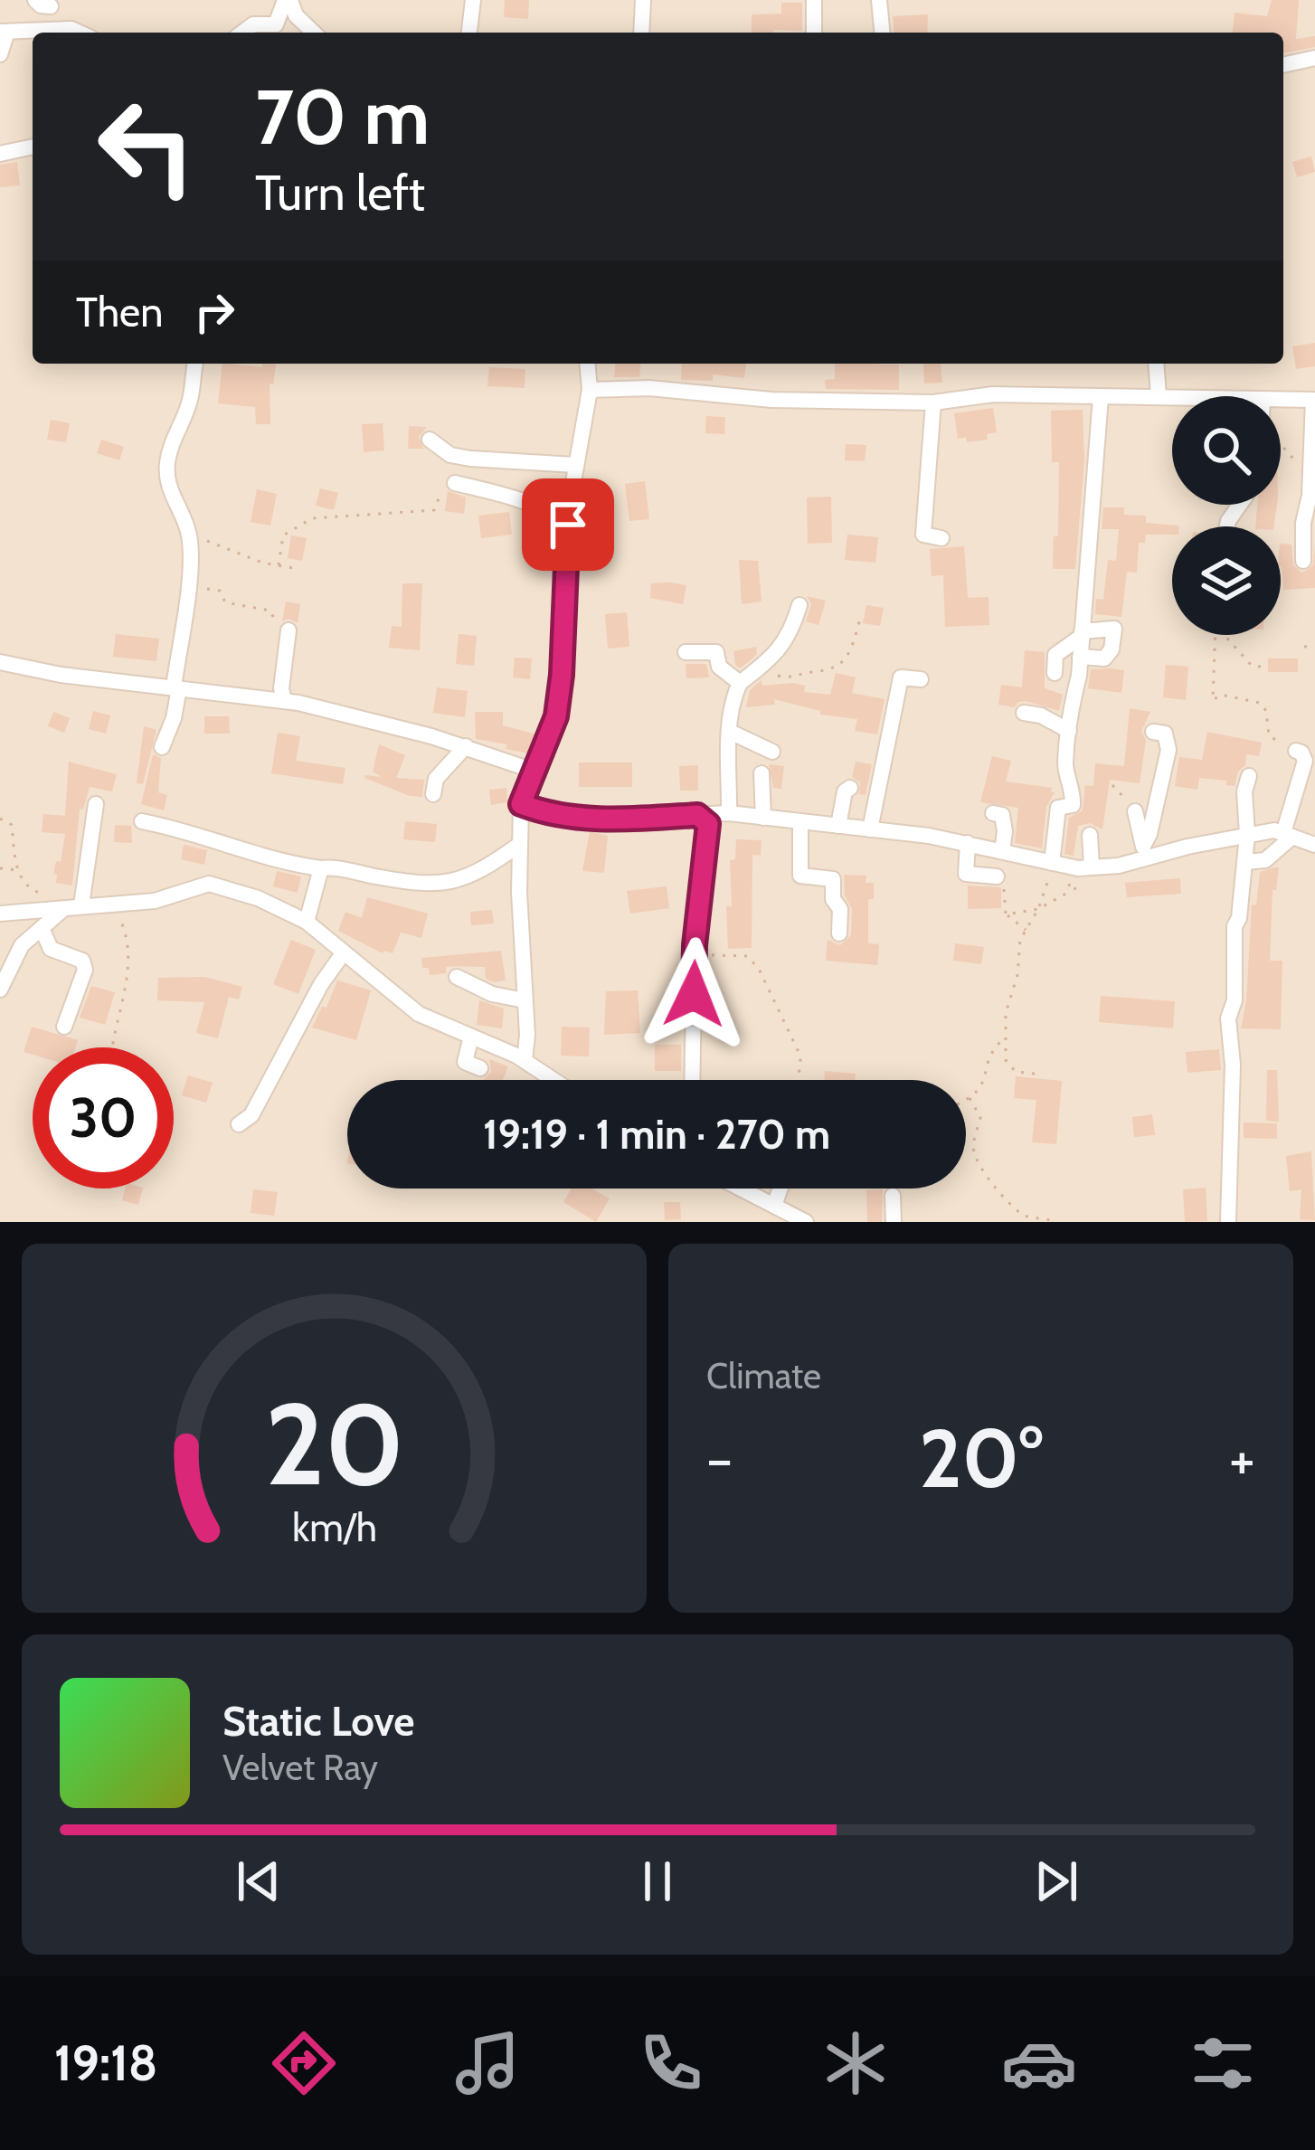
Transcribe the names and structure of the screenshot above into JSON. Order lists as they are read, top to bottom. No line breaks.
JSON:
{"page":{"turn":["70 m","Turn left"],"then":"Then","limit":"30","trip":"19:19 · 1 min · 270 m","tile":"Climate","heat":["−","20°","+"],"song":["Static Love","Velvet Ray"],"tabs":"19:18","gauge":["20","km/h"]}}
